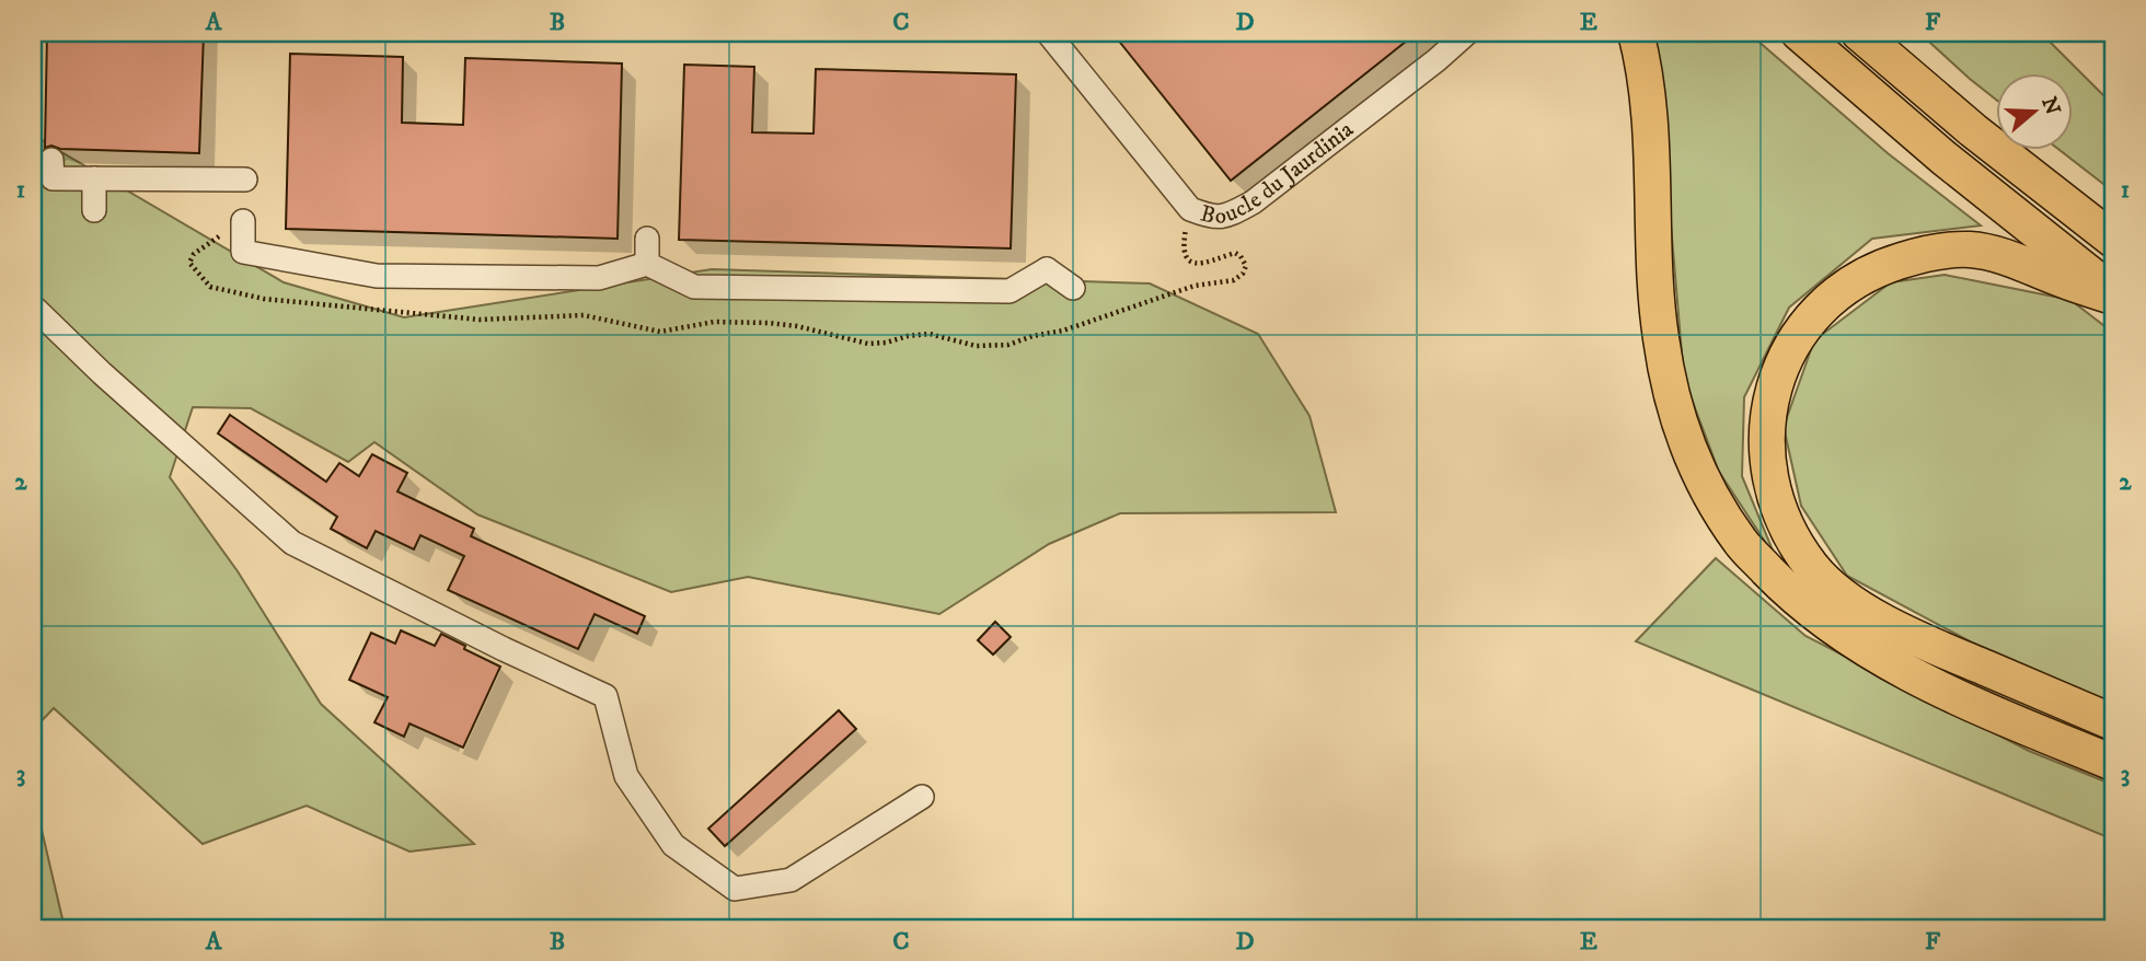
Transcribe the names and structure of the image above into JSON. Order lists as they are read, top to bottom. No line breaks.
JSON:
{"streets":{"lane":["Boucle du Jaurdinia"]},"north":"right","grid":{"columns":["A","B","C","D","E","F"],"rows":["1","2","3"]}}
